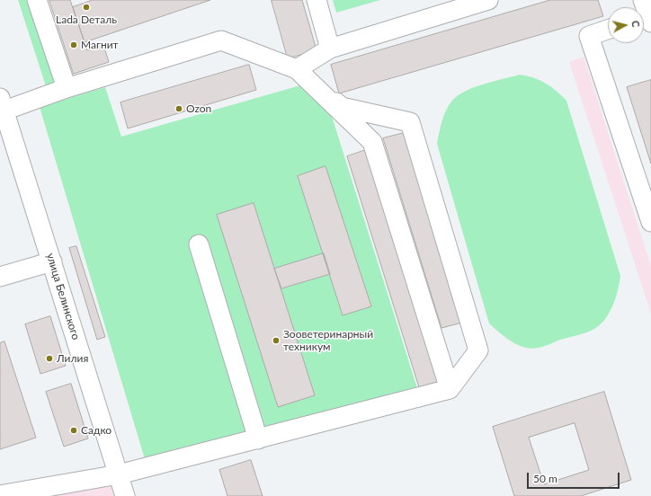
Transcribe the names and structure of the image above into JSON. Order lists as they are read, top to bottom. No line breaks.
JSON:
{"streets":{"street":["улица Белинского"]},"places":["Lada Dеталь","Магнит","Ozon","Зооветеринарный техникум","Лилия","Садко"],"scale_bar":"50 m","north":"right"}
